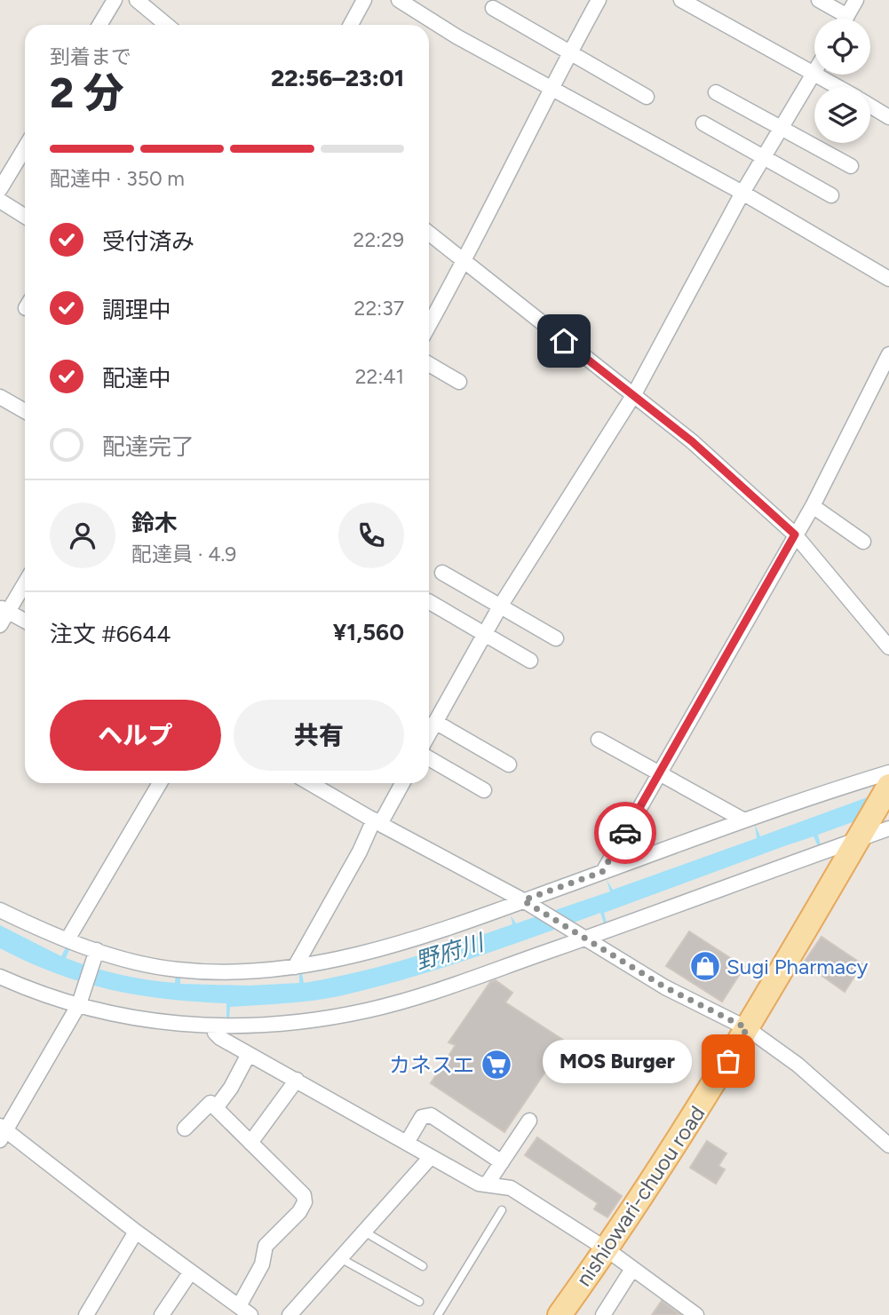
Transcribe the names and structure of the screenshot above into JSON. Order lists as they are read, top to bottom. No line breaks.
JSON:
{"streets":{"main road":["nishiowari-chuou road"]},"water":["野府川"],"places":{"shop":["Sugi Pharmacy"],"other":["MOS Burger"],"supermarket":["カネスエ"]},"page":{"heading":["2 分","到着まで","22:56–23:01"],"panel":["鈴木","配達員 · 4.9","注文 #6644","¥1,560"],"bar":"配達中 · 350 m","list":[["受付済み","22:29"],["調理中","22:37"],["配達中","22:41"],"配達完了"],"buttons":["ヘルプ","共有"],"bubble":"MOS Burger"}}
